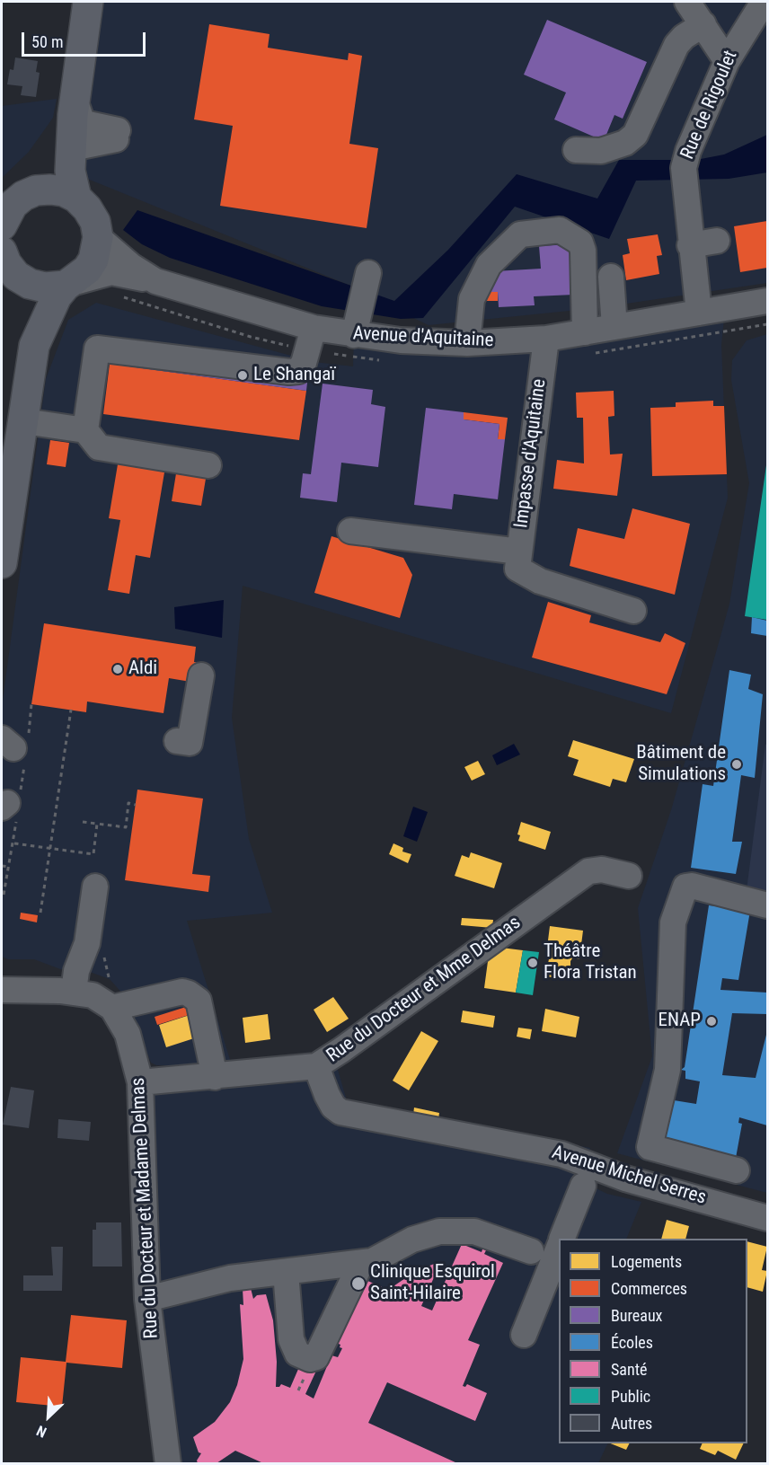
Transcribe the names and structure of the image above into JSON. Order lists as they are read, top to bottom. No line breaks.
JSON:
{"streets":{"street":["Rue de Rigoulet","Avenue d'Aquitaine","Impasse d'Aquitaine","Rue du Docteur et Mme Delmas","Avenue Michel Serres","Rue du Docteur et Madame Delmas"]},"crossings":[["Rue de Rigoulet","Avenue d'Aquitaine"],["Avenue d'Aquitaine","Impasse d'Aquitaine"],["Rue du Docteur et Mme Delmas","Avenue Michel Serres"],["Rue du Docteur et Mme Delmas","Rue du Docteur et Madame Delmas"]],"places":["Le Shangaï","Aldi","Bâtiment de Simulations","Théâtre Flora Tristan","ENAP","Clinique Esquirol Saint-Hilaire"],"legend":["Logements","Commerces","Bureaux","Écoles","Santé","Public","Autres"],"scale_bar":"50 m","north":"bottom left"}
